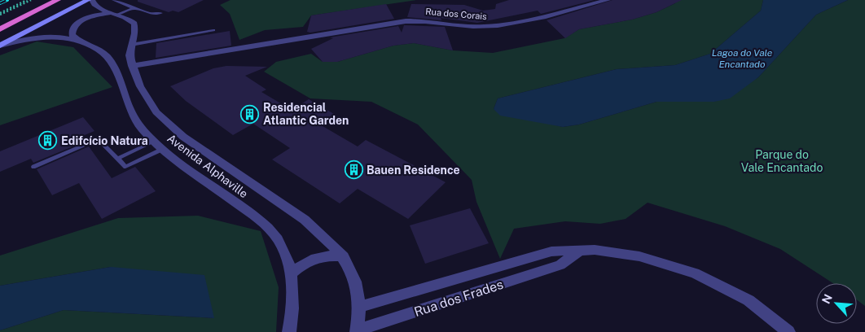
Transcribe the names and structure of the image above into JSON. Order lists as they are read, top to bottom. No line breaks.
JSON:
{"streets":{"street":["Rua dos Corais","Avenida Alphaville","Rua dos Frades"]},"crossings":[["Rua dos Corais","Avenida Alphaville"],["Avenida Alphaville","Rua dos Frades"]],"water":["Lagoa do Vale Encantado"],"parks":["Parque do Vale Encantado"],"places":{"building":["Residencial Atlantic Garden","Edifcício Natura","Bauen Residence"]},"north":"top left"}
